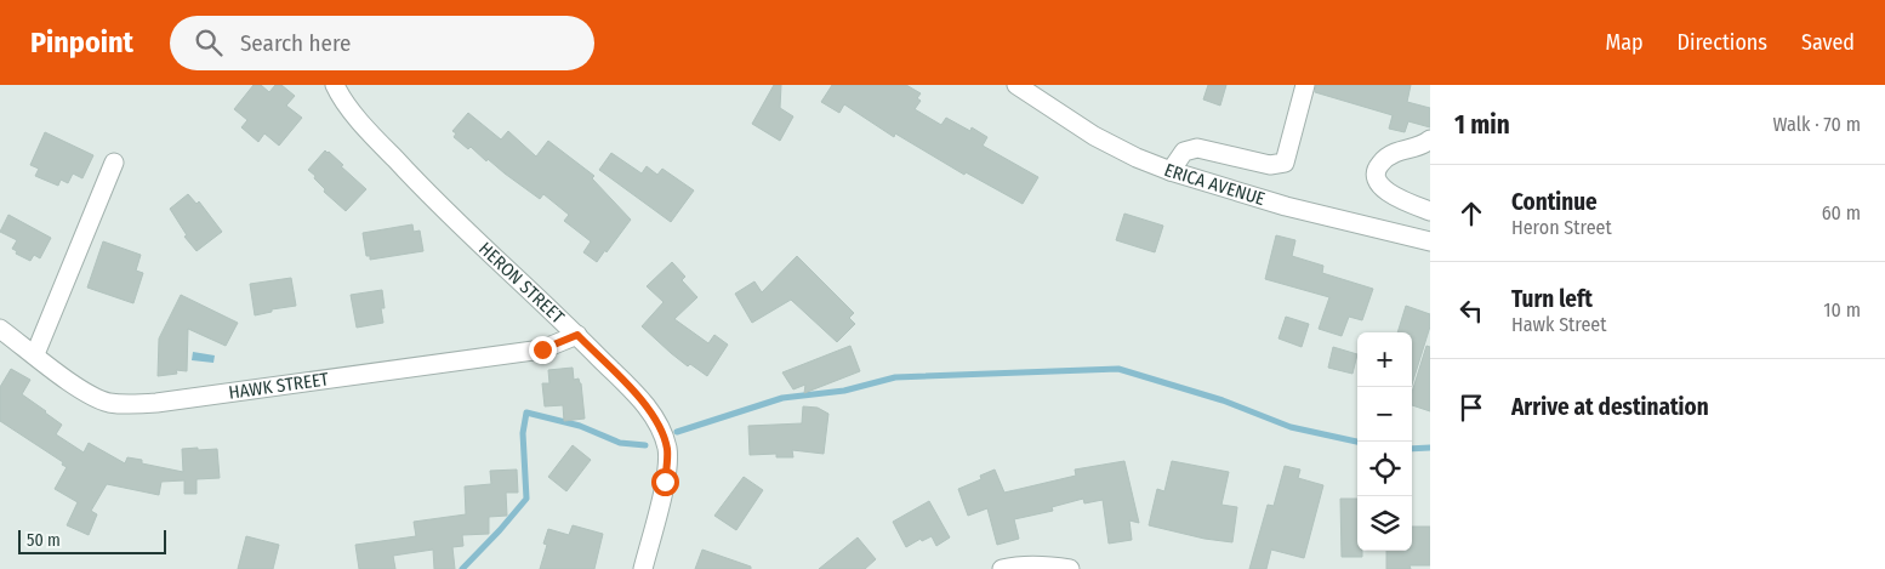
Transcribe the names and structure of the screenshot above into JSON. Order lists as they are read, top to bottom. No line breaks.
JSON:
{"streets":{"street":["ERICA AVENUE","HERON STREET","HAWK STREET"]},"crossings":[["HERON STREET","HAWK STREET"]],"scale_bar":"50 m","page":{"header":"Pinpoint","search":"Search here","nav":["Map","Directions","Saved"],"heading":["1 min","Walk · 70 m"],"list":[["Continue","Heron Street","60 m"],["Turn left","Hawk Street","10 m"],"Arrive at destination"],"map_buttons":["+","−"],"scale":"50 m"}}
